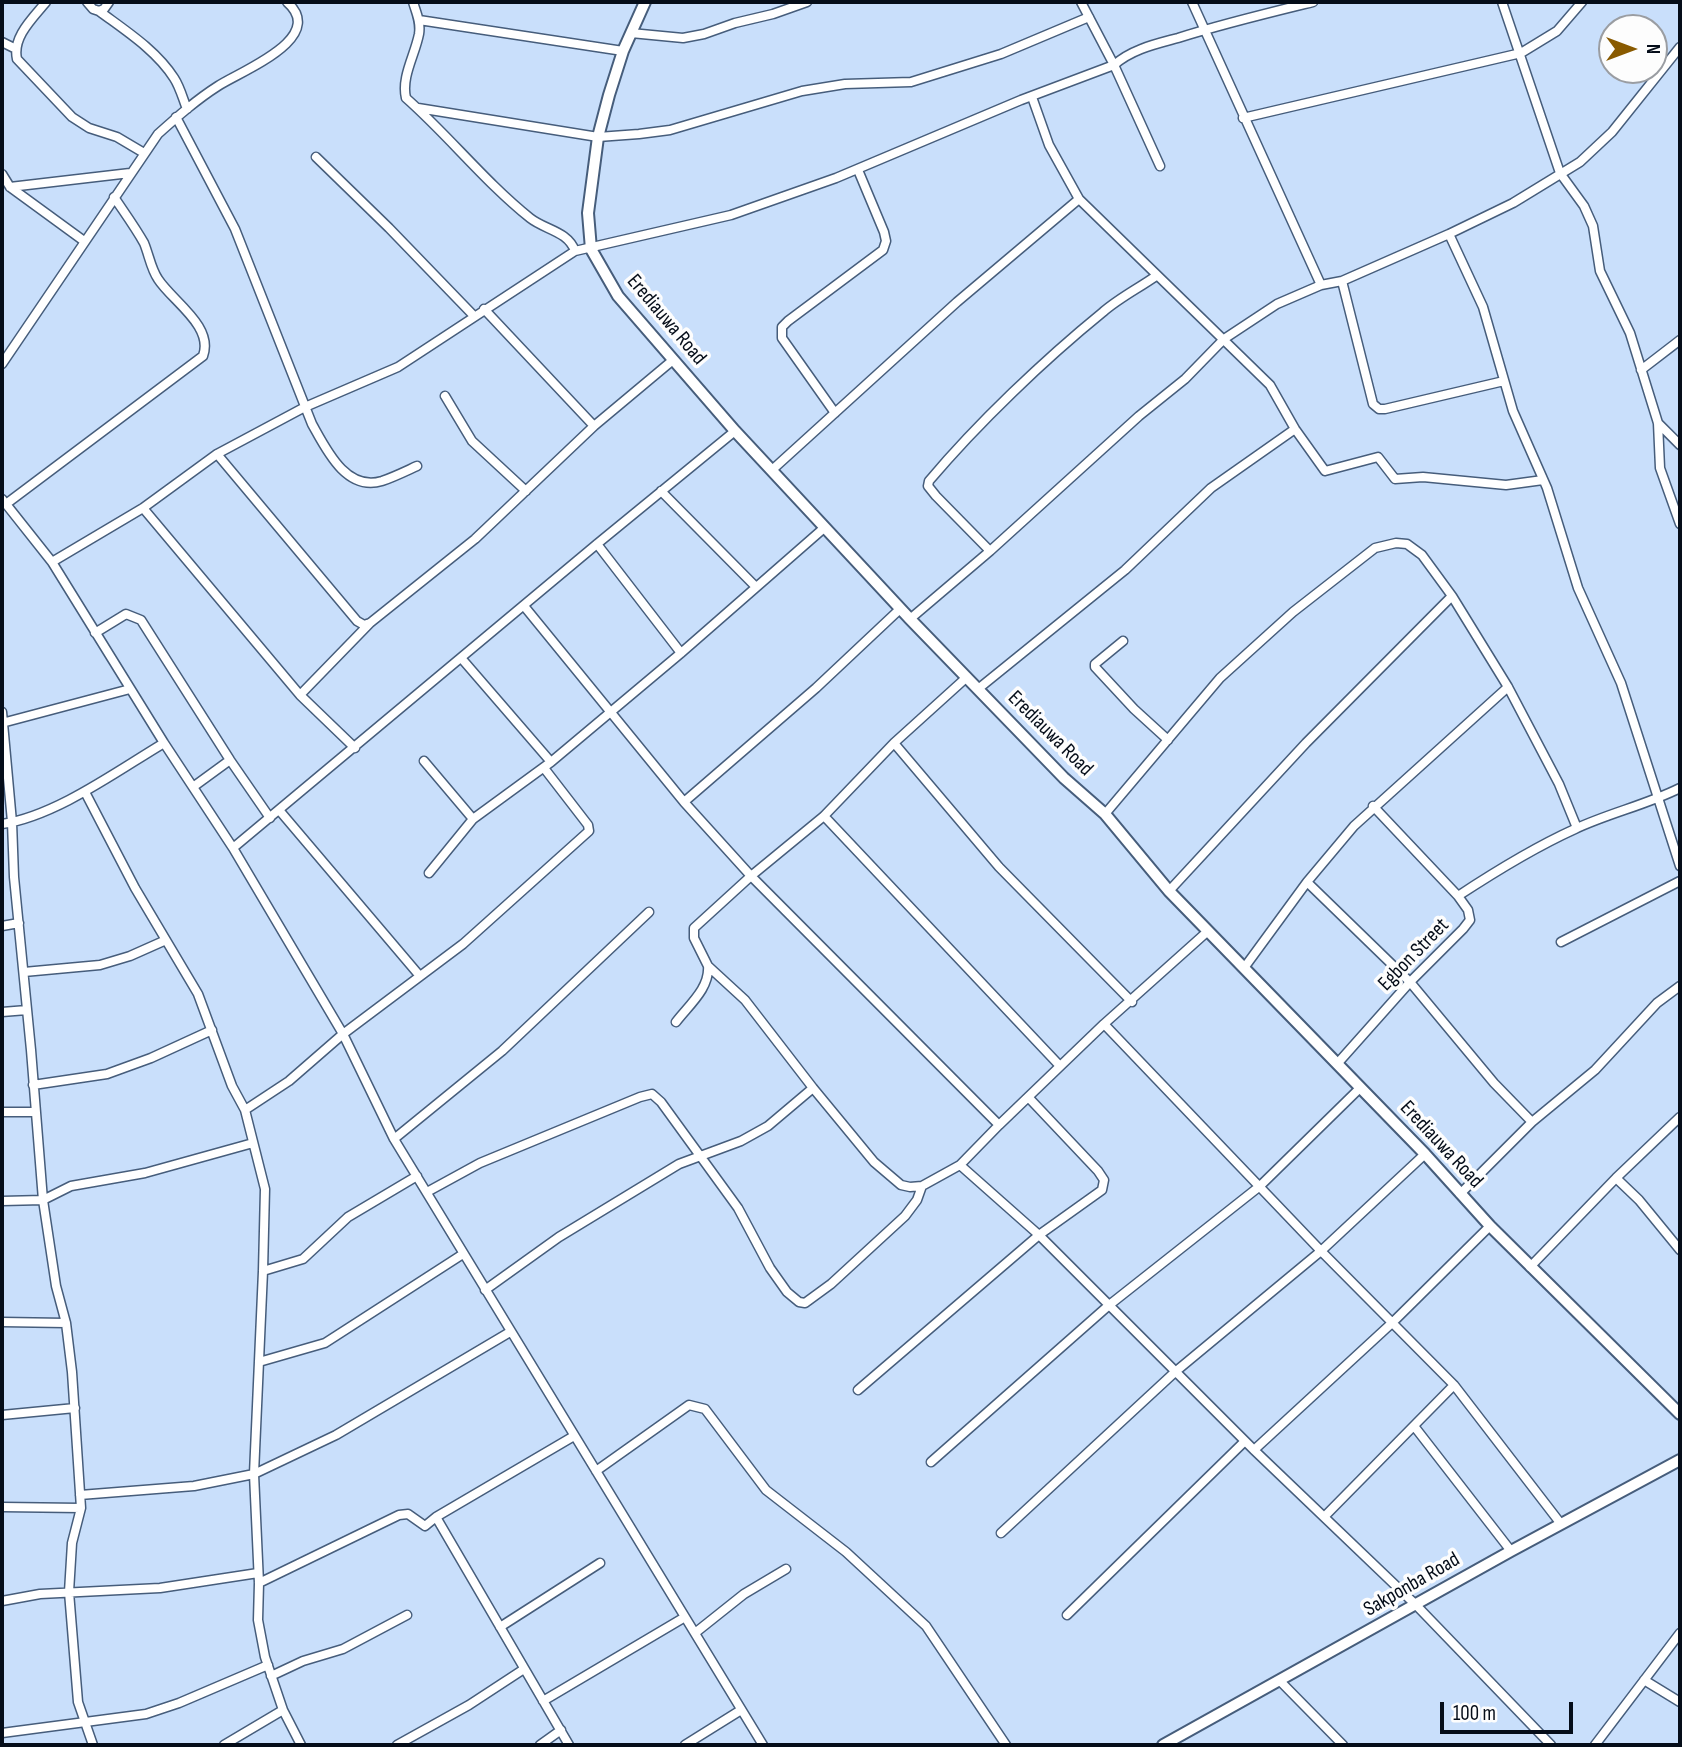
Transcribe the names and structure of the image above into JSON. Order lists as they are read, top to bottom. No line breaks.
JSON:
{"streets":{"street":["Erediauwa Road","Egbon Street","Sakponba Road"]},"crossings":[["Erediauwa Road","Egbon Street"]],"scale_bar":"100 m","north":"right"}
